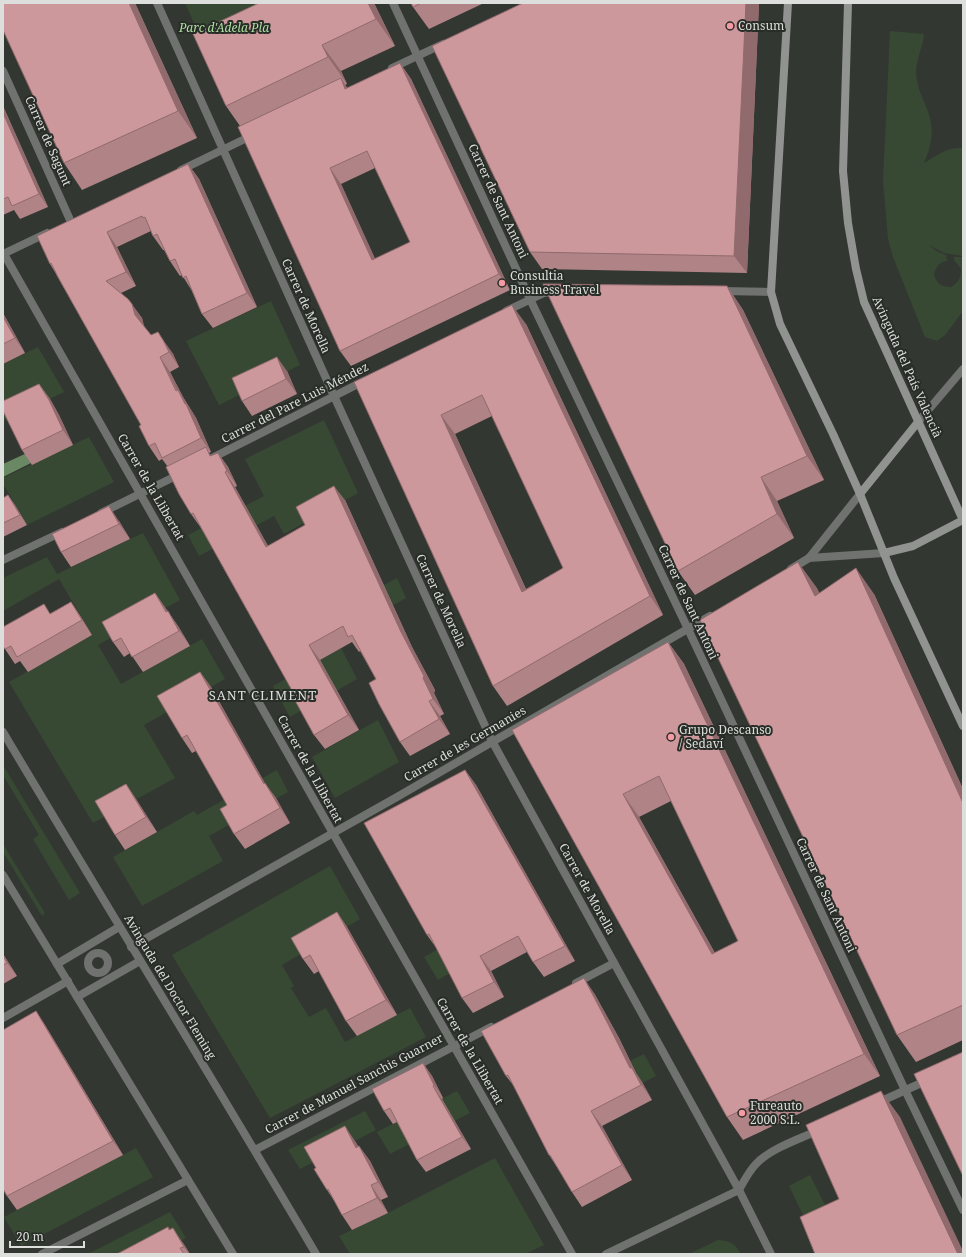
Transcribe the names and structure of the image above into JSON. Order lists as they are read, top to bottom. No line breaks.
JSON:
{"streets":{"street":["Carrer de Sagunt","Carrer de Sant Antoni","Carrer de Morella","Avinguda del País Valencià","Carrer del Pare Luis Méndez","Carrer de la Llibertat","Carrer de les Germanies","Avinguda del Doctor Fleming","Carrer de Manuel Sanchis Guarner"]},"crossings":[["Carrer de Sant Antoni","Carrer de les Germanies"],["Carrer de Morella","Carrer del Pare Luis Méndez"],["Carrer de Morella","Carrer de les Germanies"],["Carrer de la Llibertat","Carrer de les Germanies"],["Carrer de la Llibertat","Carrer de Manuel Sanchis Guarner"],["Carrer de les Germanies","Avinguda del Doctor Fleming"],["Avinguda del Doctor Fleming","Carrer de Manuel Sanchis Guarner"]],"districts":["SANT CLIMENT"],"parks":["Parc d'Adela Pla"],"places":["Consum","Consultia Business Travel","Grupo Descanso / Sedaví","Fureauto 2000 S.L."],"scale_bar":"20 m"}
